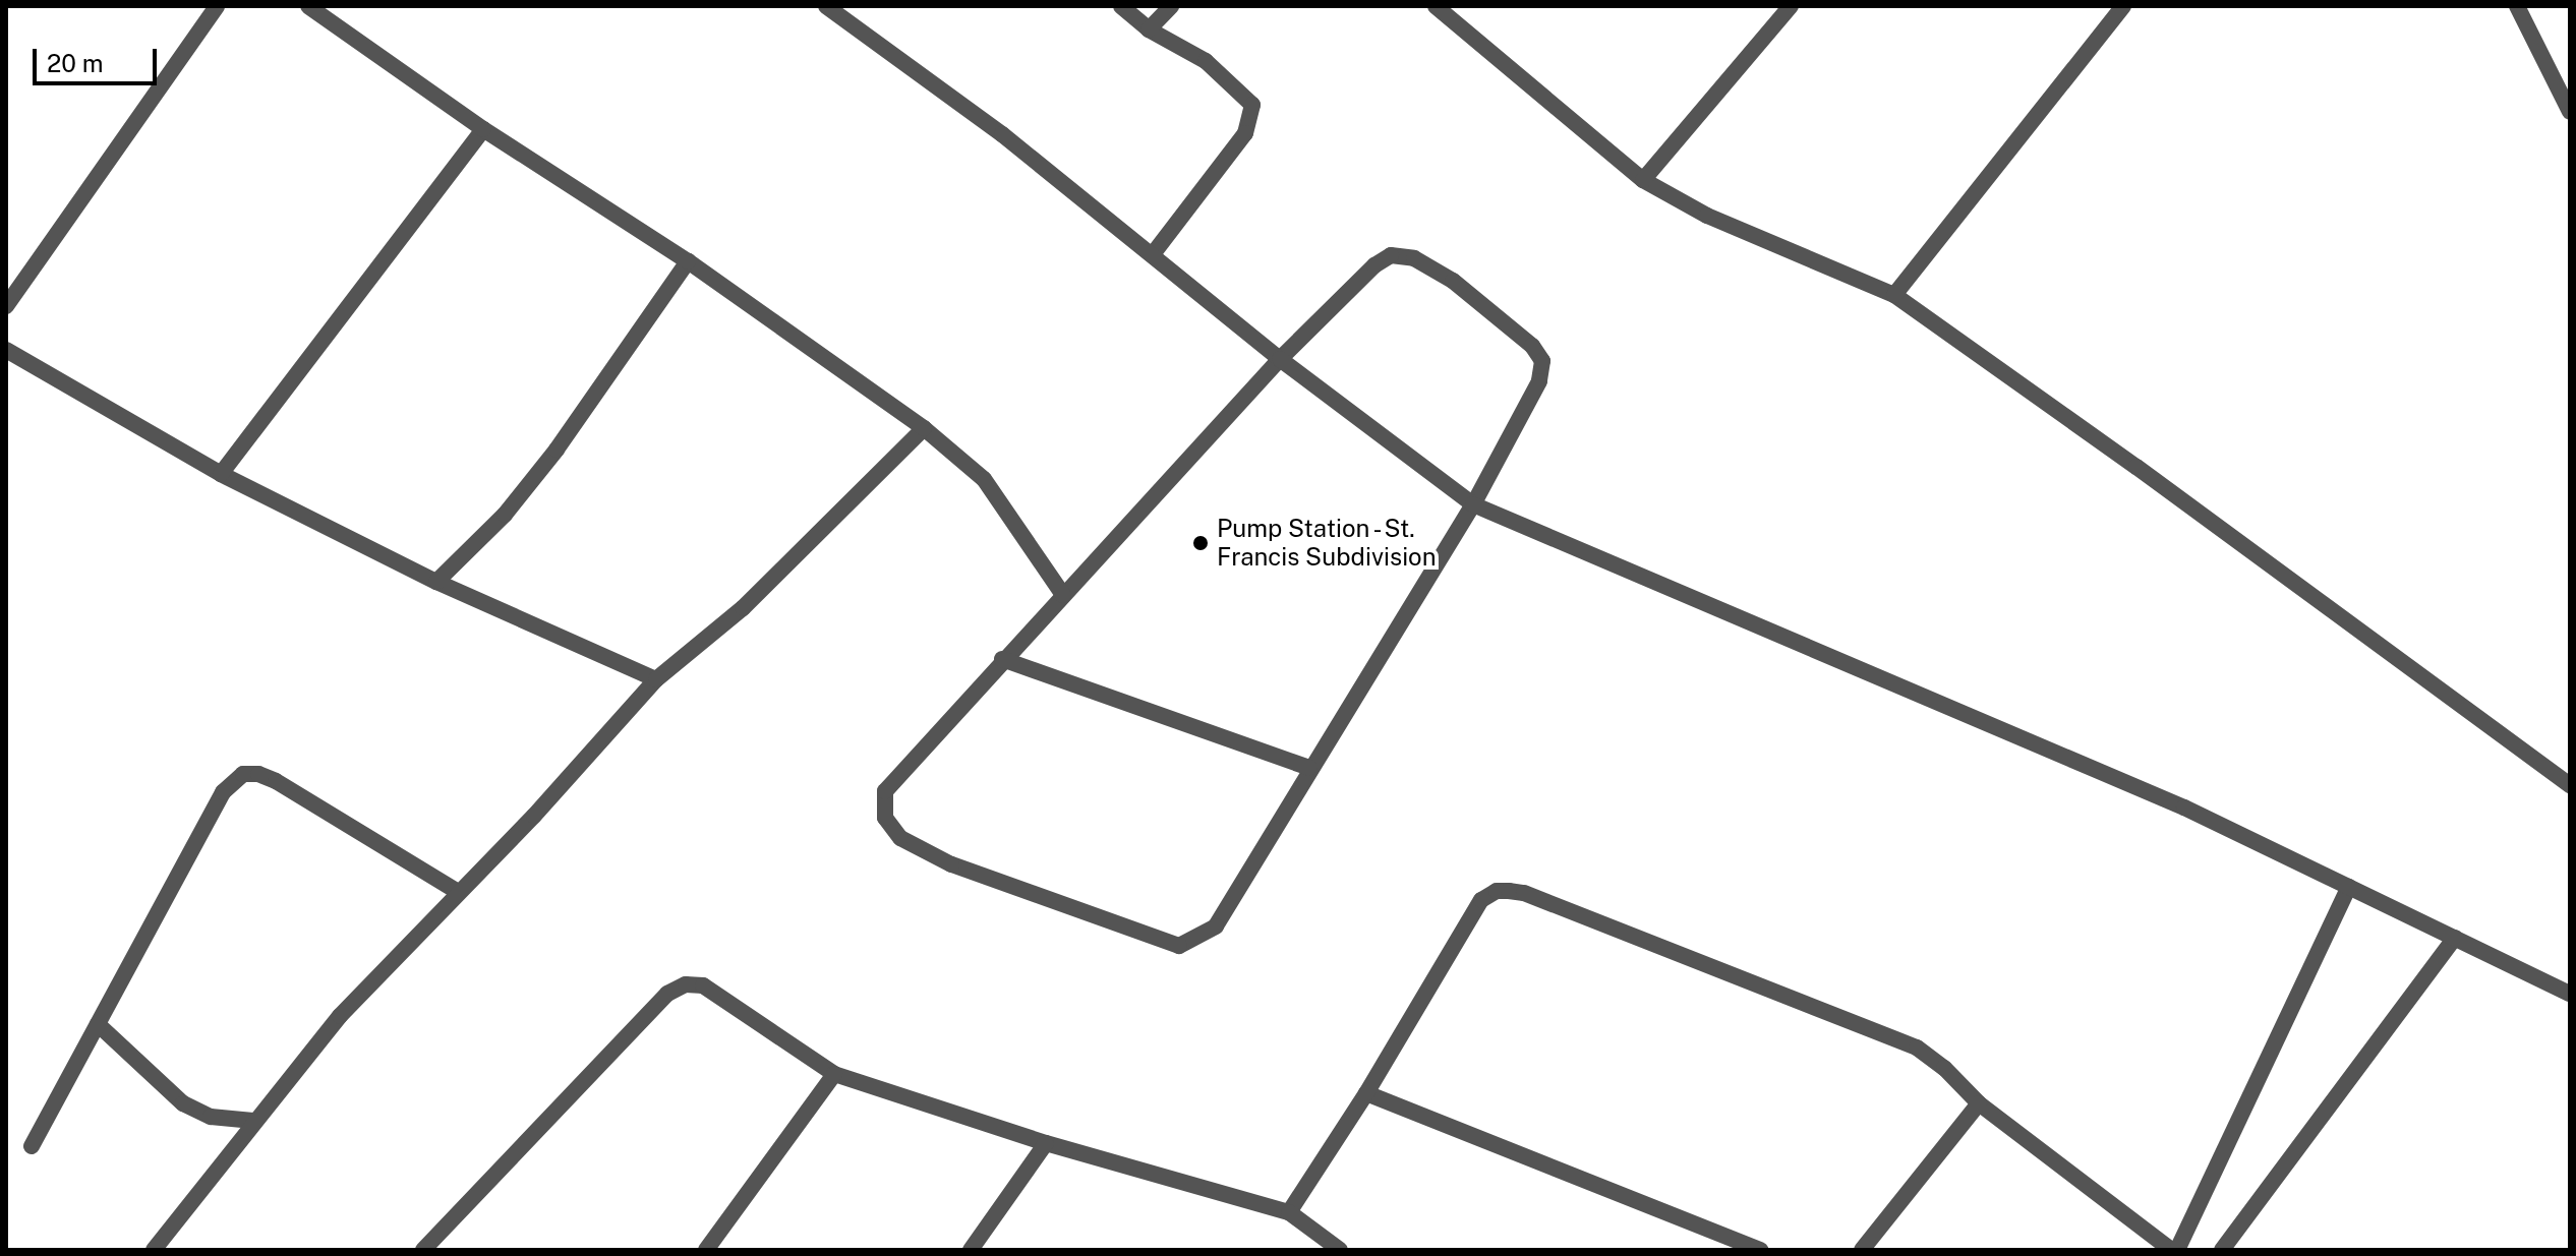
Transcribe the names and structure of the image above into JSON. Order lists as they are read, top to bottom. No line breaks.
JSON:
{"places":["Pump Station - St. Francis Subdivision"],"scale_bar":"20 m"}
